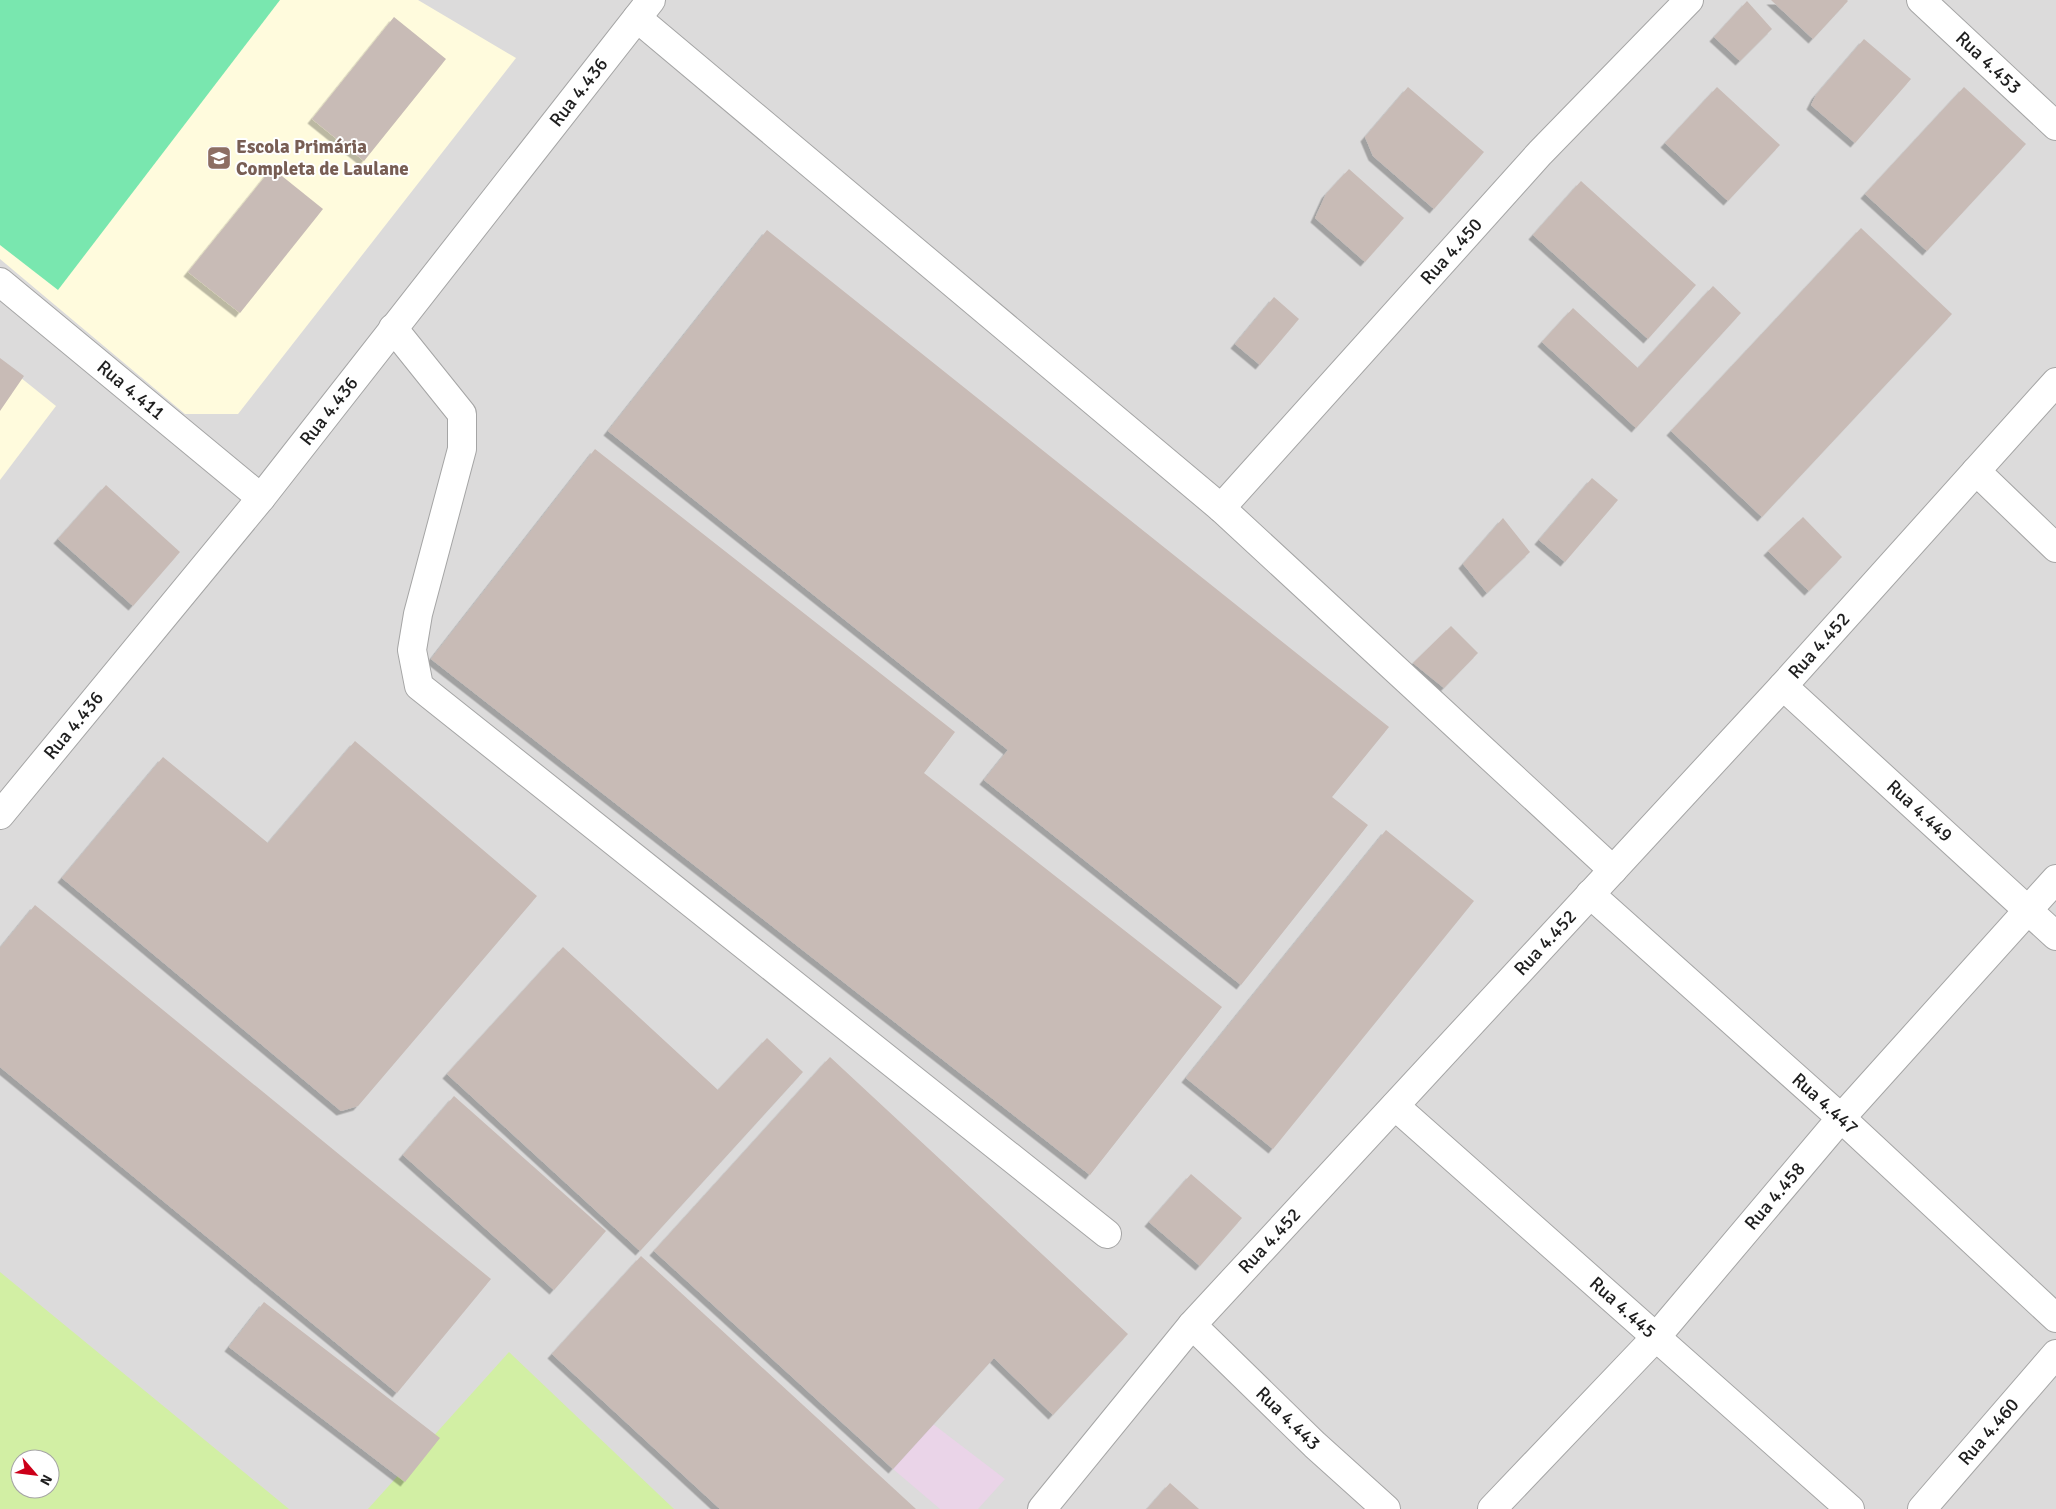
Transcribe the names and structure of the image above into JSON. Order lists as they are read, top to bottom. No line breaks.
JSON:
{"streets":{"street":["Rua 4.453","Rua 4.436","Rua 4.450","Rua 4.411","Rua 4.452","Rua 4.449","Rua 4.447","Rua 4.458","Rua 4.445","Rua 4.443","Rua 4.460"]},"crossings":[["Rua 4.436","Rua 4.411"],["Rua 4.452","Rua 4.449"],["Rua 4.452","Rua 4.447"],["Rua 4.452","Rua 4.445"],["Rua 4.452","Rua 4.443"],["Rua 4.449","Rua 4.458"],["Rua 4.447","Rua 4.458"],["Rua 4.458","Rua 4.445"]],"places":{"school or university":["Escola Primária Completa de Laulane"]},"north":"bottom right"}
